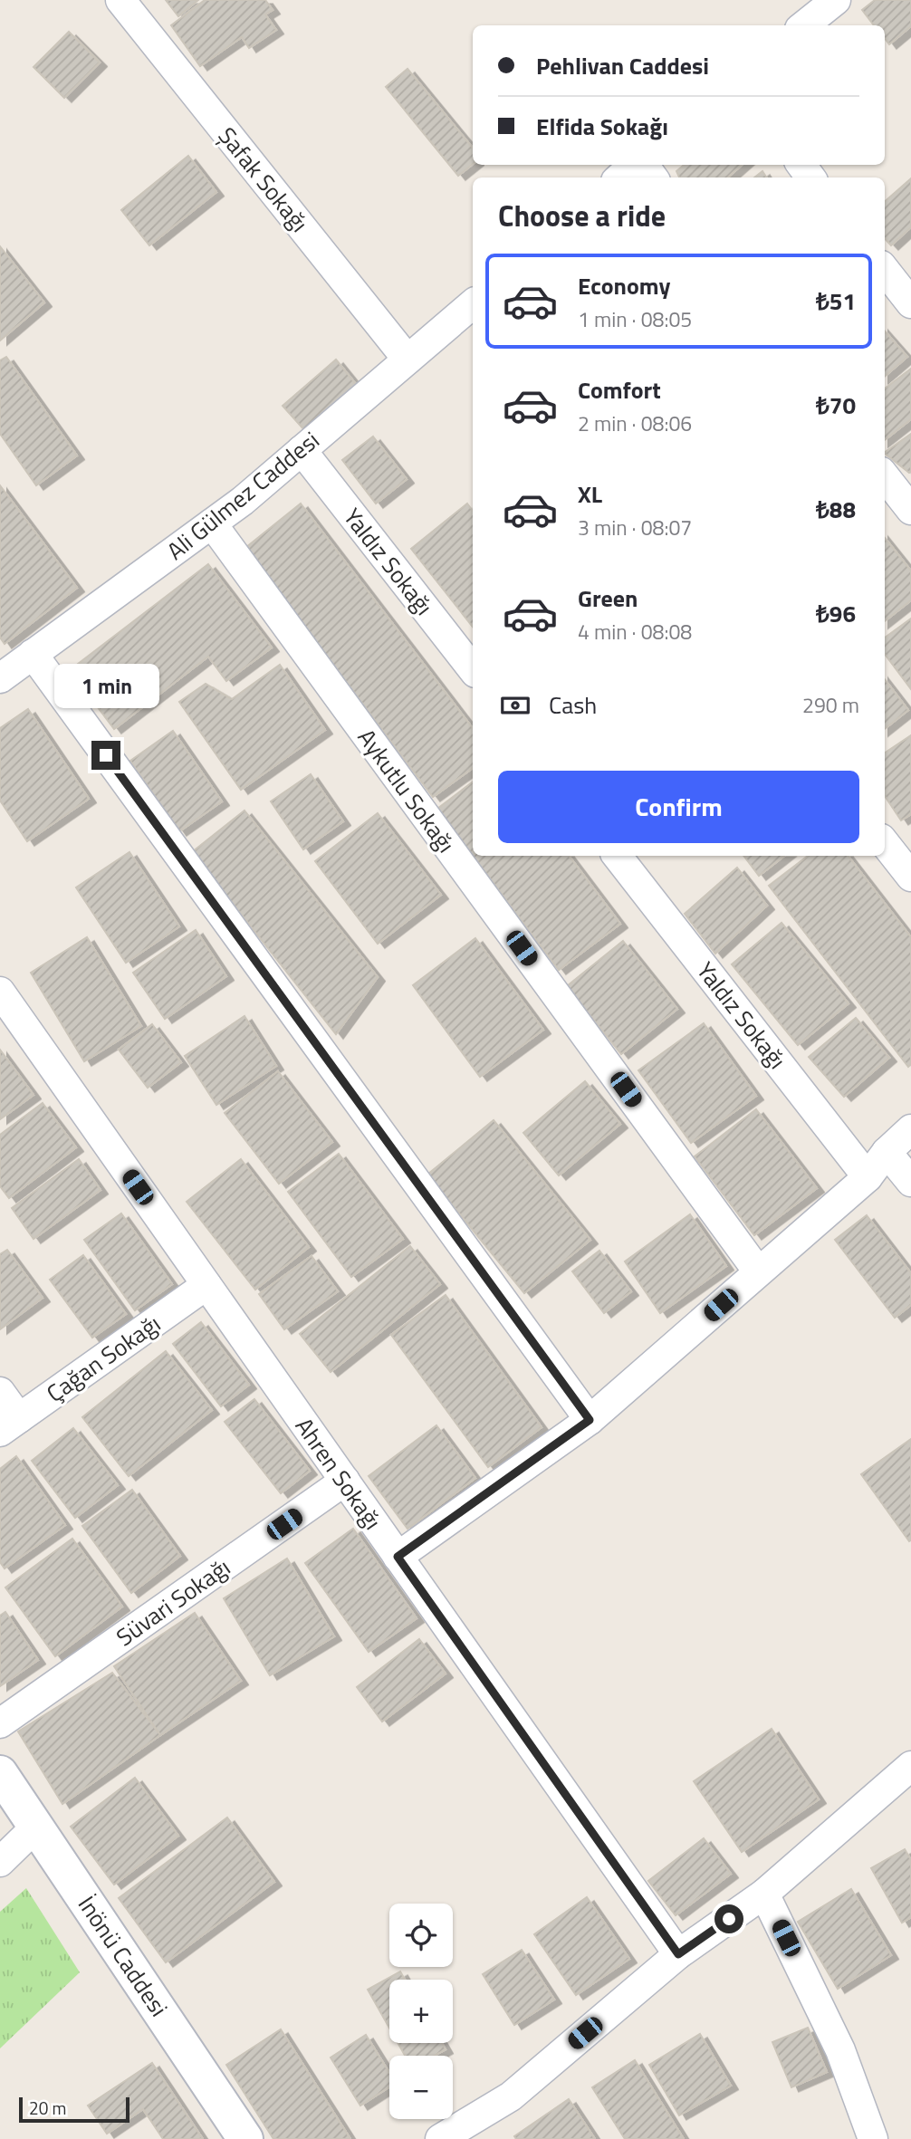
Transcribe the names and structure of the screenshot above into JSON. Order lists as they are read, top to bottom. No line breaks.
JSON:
{"streets":{"street":["Şafak Sokağı","Ali Gülmez Caddesi","Yaldız Sokağı","Aykutlu Sokağı","Çağan Sokağı","Ahren Sokağı","Süvari Sokağı","İnönü Caddesi"]},"crossings":[["Şafak Sokağı","Ali Gülmez Caddesi"],["Ali Gülmez Caddesi","Yaldız Sokağı"],["Ali Gülmez Caddesi","Aykutlu Sokağı"],["Çağan Sokağı","Ahren Sokağı"],["Ahren Sokağı","Süvari Sokağı"]],"scale_bar":"20 m","page":{"banner":["Pehlivan Caddesi","Elfida Sokağı"],"heading":"Choose a ride","list":[{"name":"Economy","note":"1 min · 08:05","value":"₺51"},{"name":"Comfort","note":"2 min · 08:06","value":"₺70"},{"name":"XL","note":"3 min · 08:07","value":"₺88"},{"name":"Green","note":"4 min · 08:08","value":"₺96"}],"bubble":"1 min","pay":["Cash","290 m"],"buttons":"Confirm","map_buttons":["+","−"],"scale":"20 m"}}
